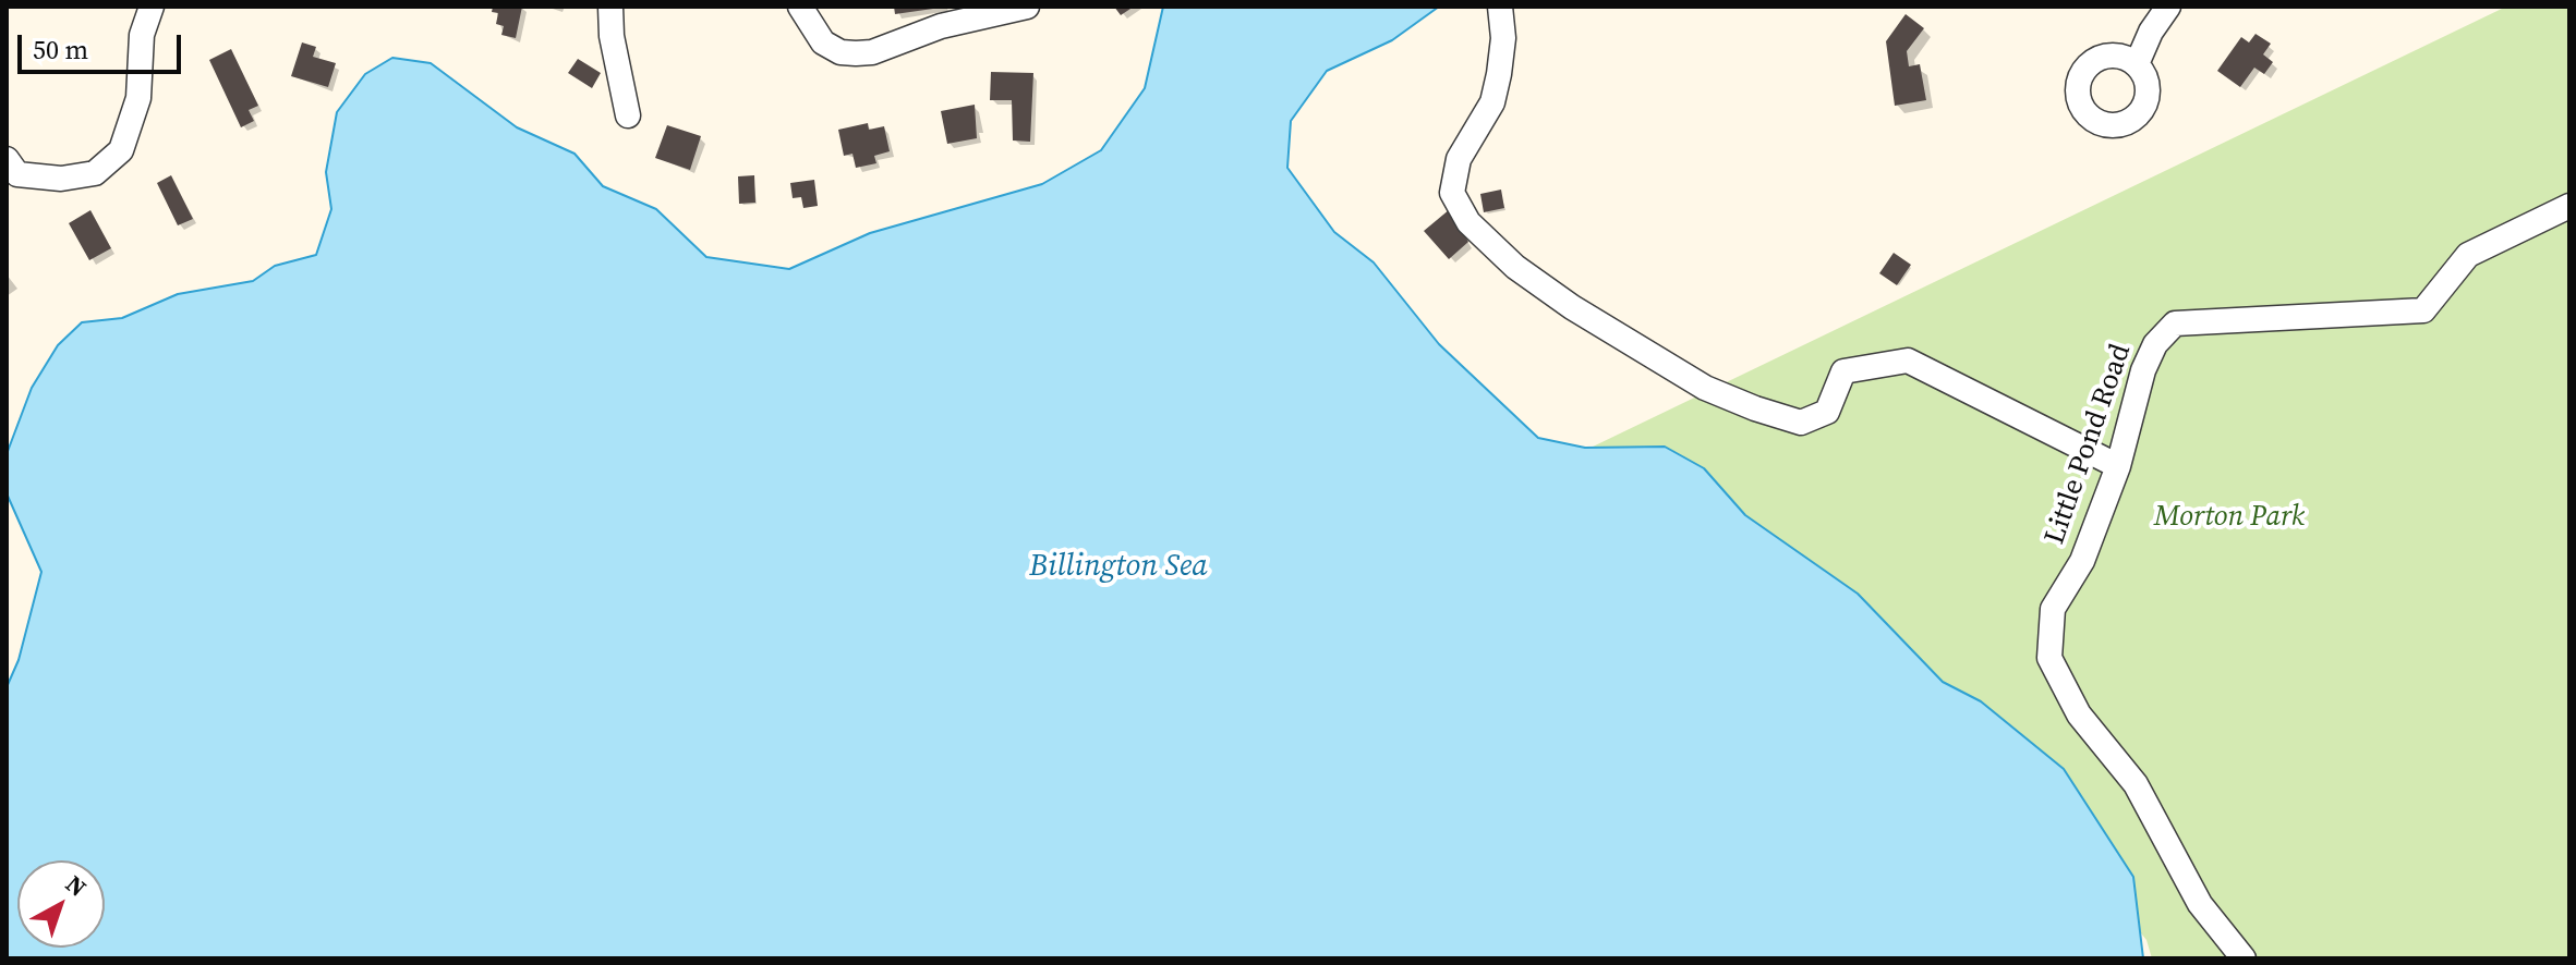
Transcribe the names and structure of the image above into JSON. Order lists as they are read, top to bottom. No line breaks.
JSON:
{"streets":{"street":["Little Pond Road"]},"water":["Billington Sea"],"parks":["Morton Park"],"scale_bar":"50 m","north":"top right"}
